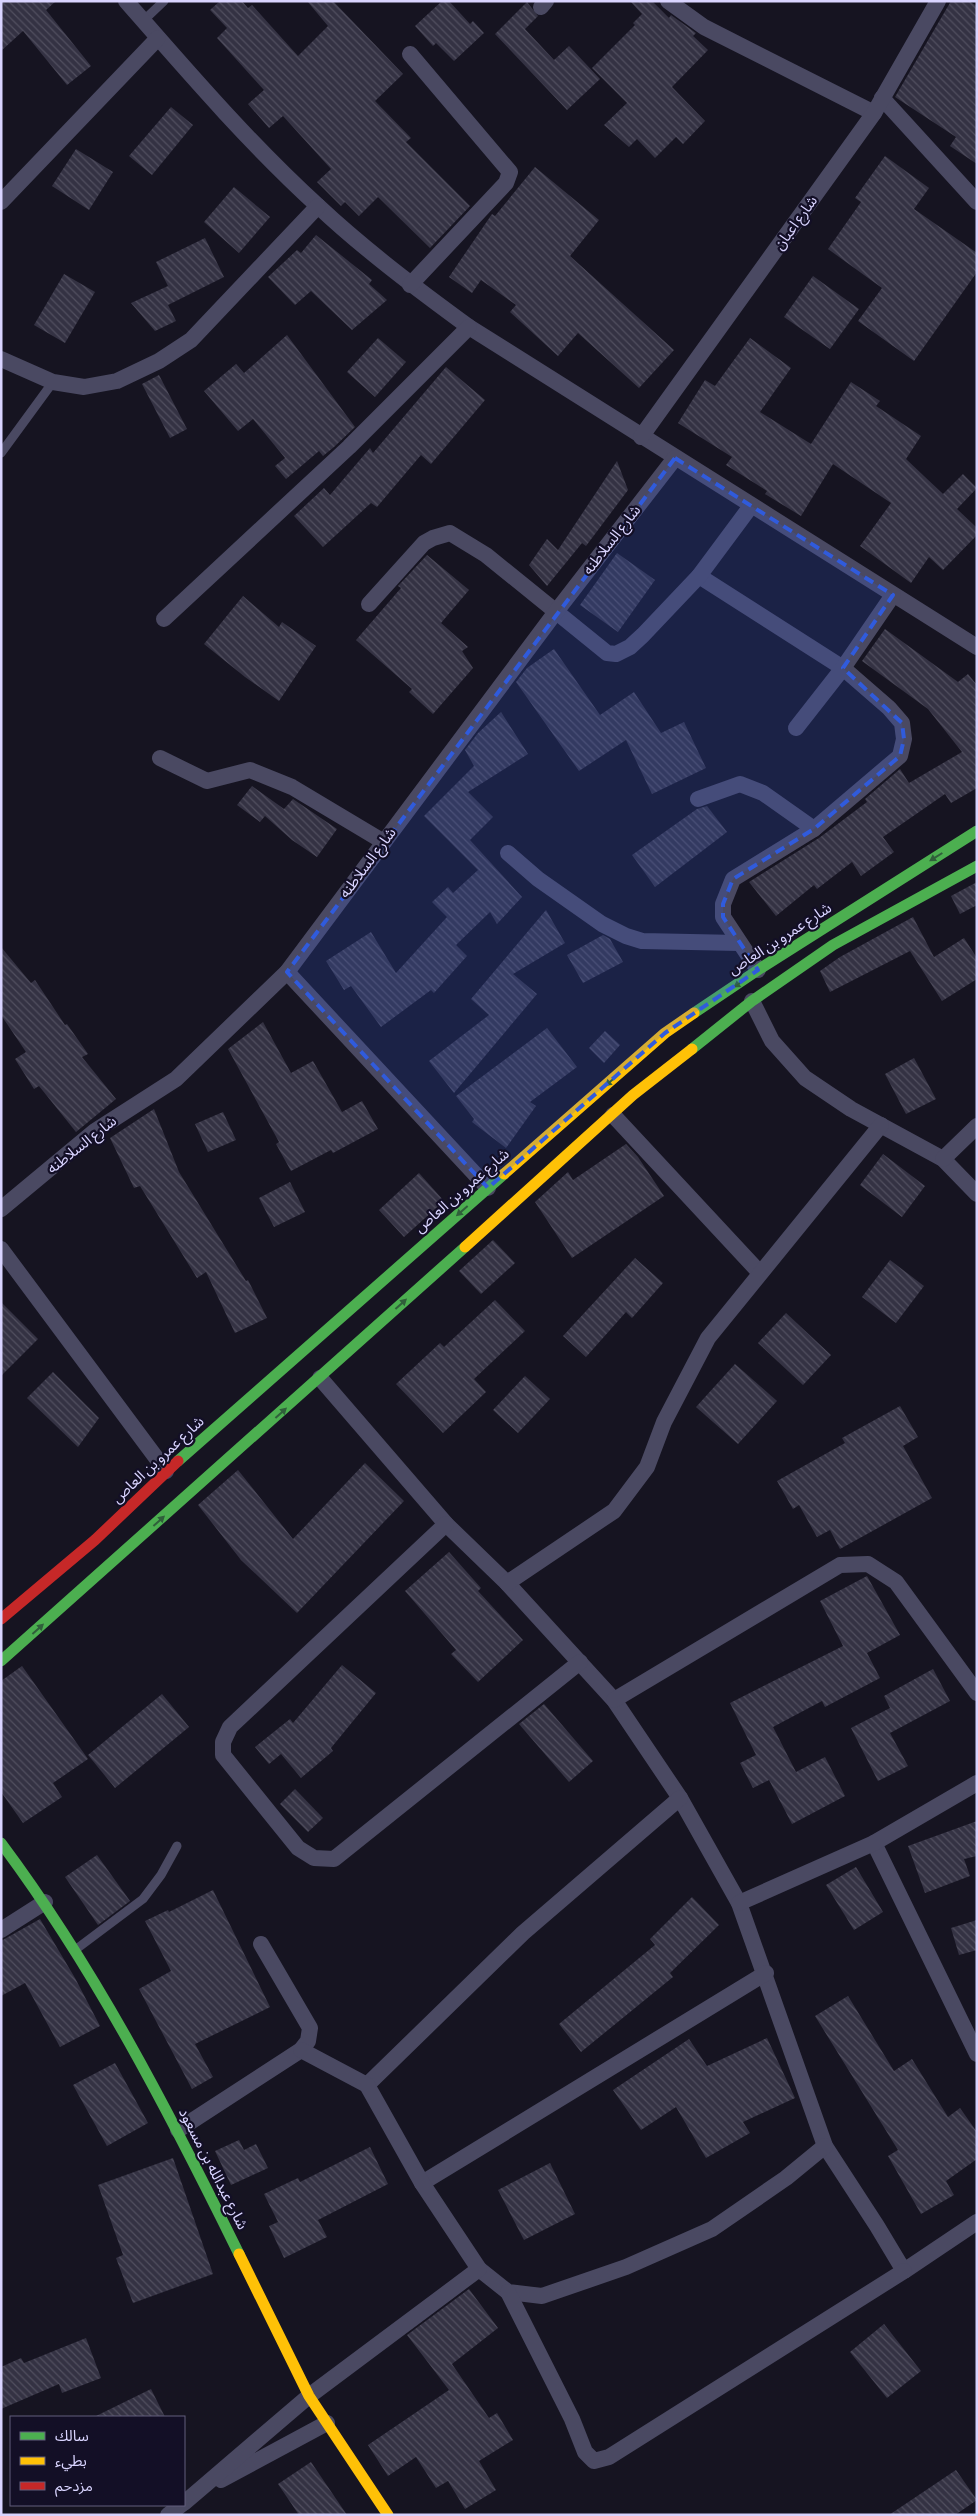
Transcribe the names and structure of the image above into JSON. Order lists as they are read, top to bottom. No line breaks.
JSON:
{"streets":{"street":["شارع اعبان","شارع السلاطنه","شارع عمرو بن العاص","شارع عبدالله بن مسعود"]},"legend":["سالك","بطيء","مزدحم"]}
